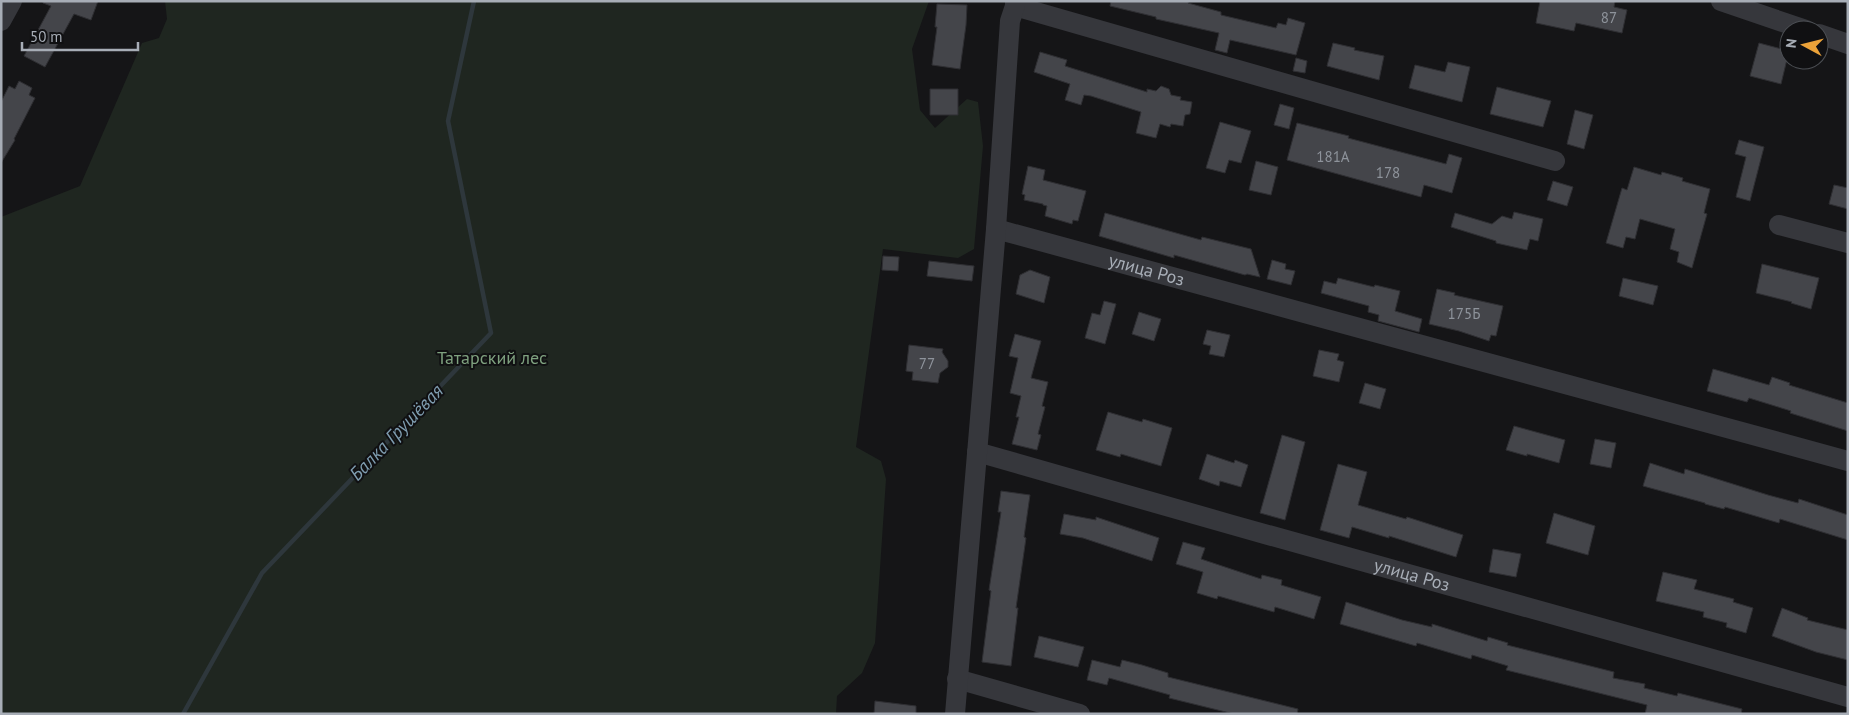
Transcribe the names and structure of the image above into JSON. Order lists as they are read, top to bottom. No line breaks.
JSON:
{"streets":{"street":["улица Роз"]},"water":["Балка Грушёвая"],"parks":["Татарский лес"],"house_numbers":["87","181А","178","175Б","77"],"scale_bar":"50 m","north":"left"}
